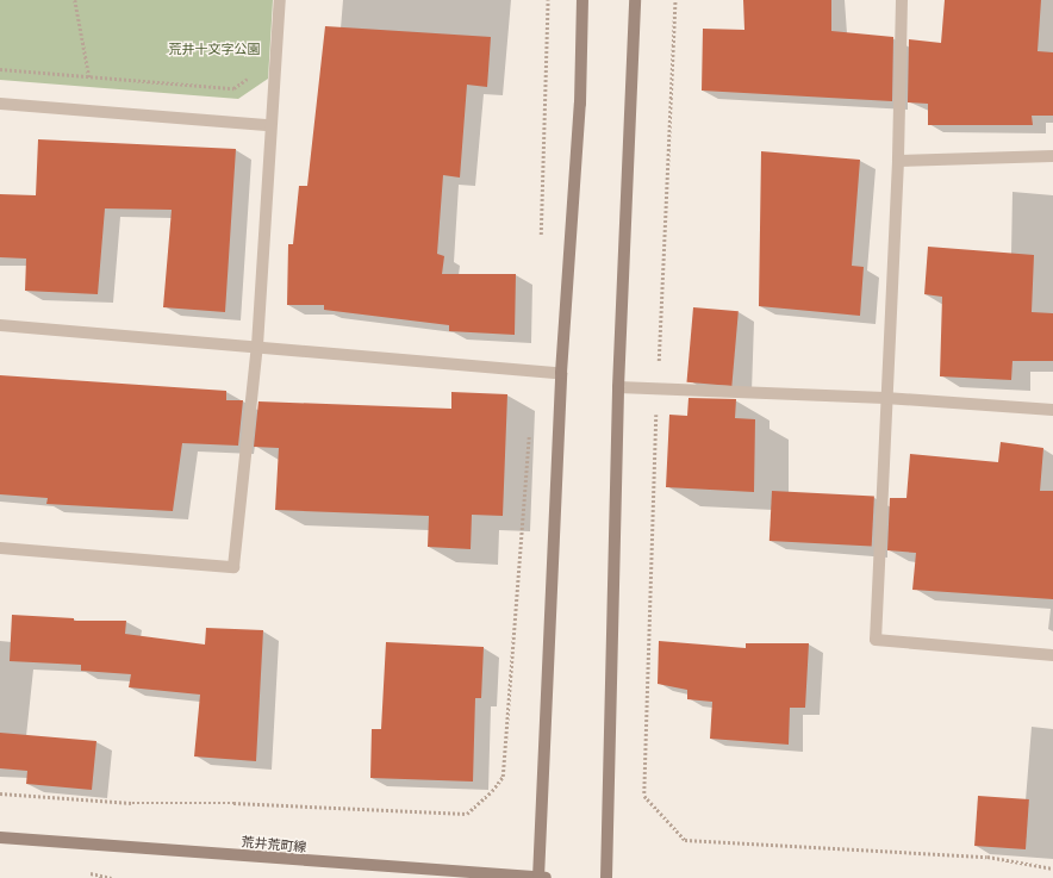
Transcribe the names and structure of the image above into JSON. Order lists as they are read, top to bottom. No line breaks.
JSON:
{"streets":{"street":["荒井荒町線"]},"parks":["荒井十文字公園"]}
